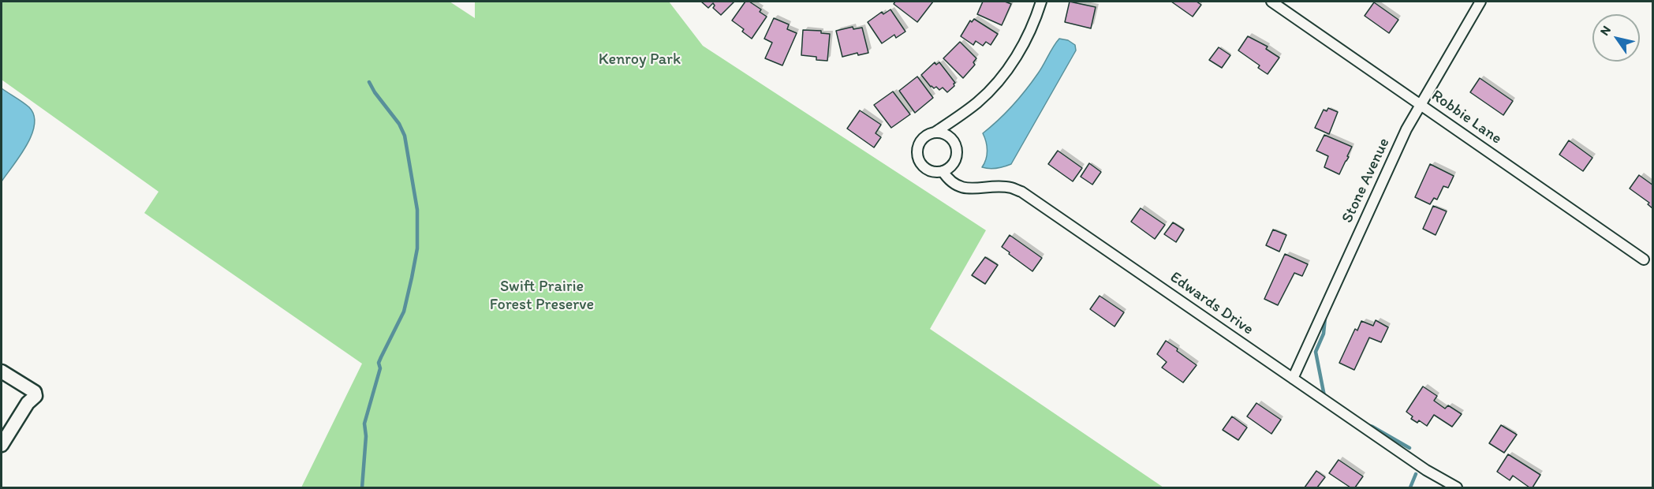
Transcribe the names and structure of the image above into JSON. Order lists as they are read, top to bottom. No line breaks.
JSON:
{"streets":{"street":["Robbie Lane","Stone Avenue","Edwards Drive"]},"crossings":[["Robbie Lane","Stone Avenue"],["Stone Avenue","Edwards Drive"]],"parks":["Kenroy Park","Swift Prairie Forest Preserve"],"north":"top left"}
